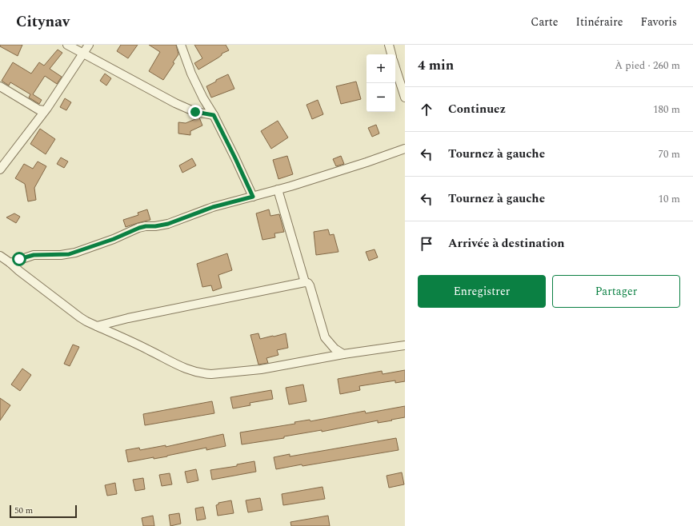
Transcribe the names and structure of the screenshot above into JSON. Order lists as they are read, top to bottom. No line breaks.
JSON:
{"scale_bar":"50 m","page":{"header":"Citynav","nav":["Carte","Itinéraire","Favoris"],"heading":["4 min","À pied · 260 m"],"map_buttons":["+","−"],"list":[["Continuez","180 m"],["Tournez à gauche","70 m"],["Tournez à gauche","10 m"],"Arrivée à destination"],"buttons":["Enregistrer","Partager"],"scale":"50 m"}}
